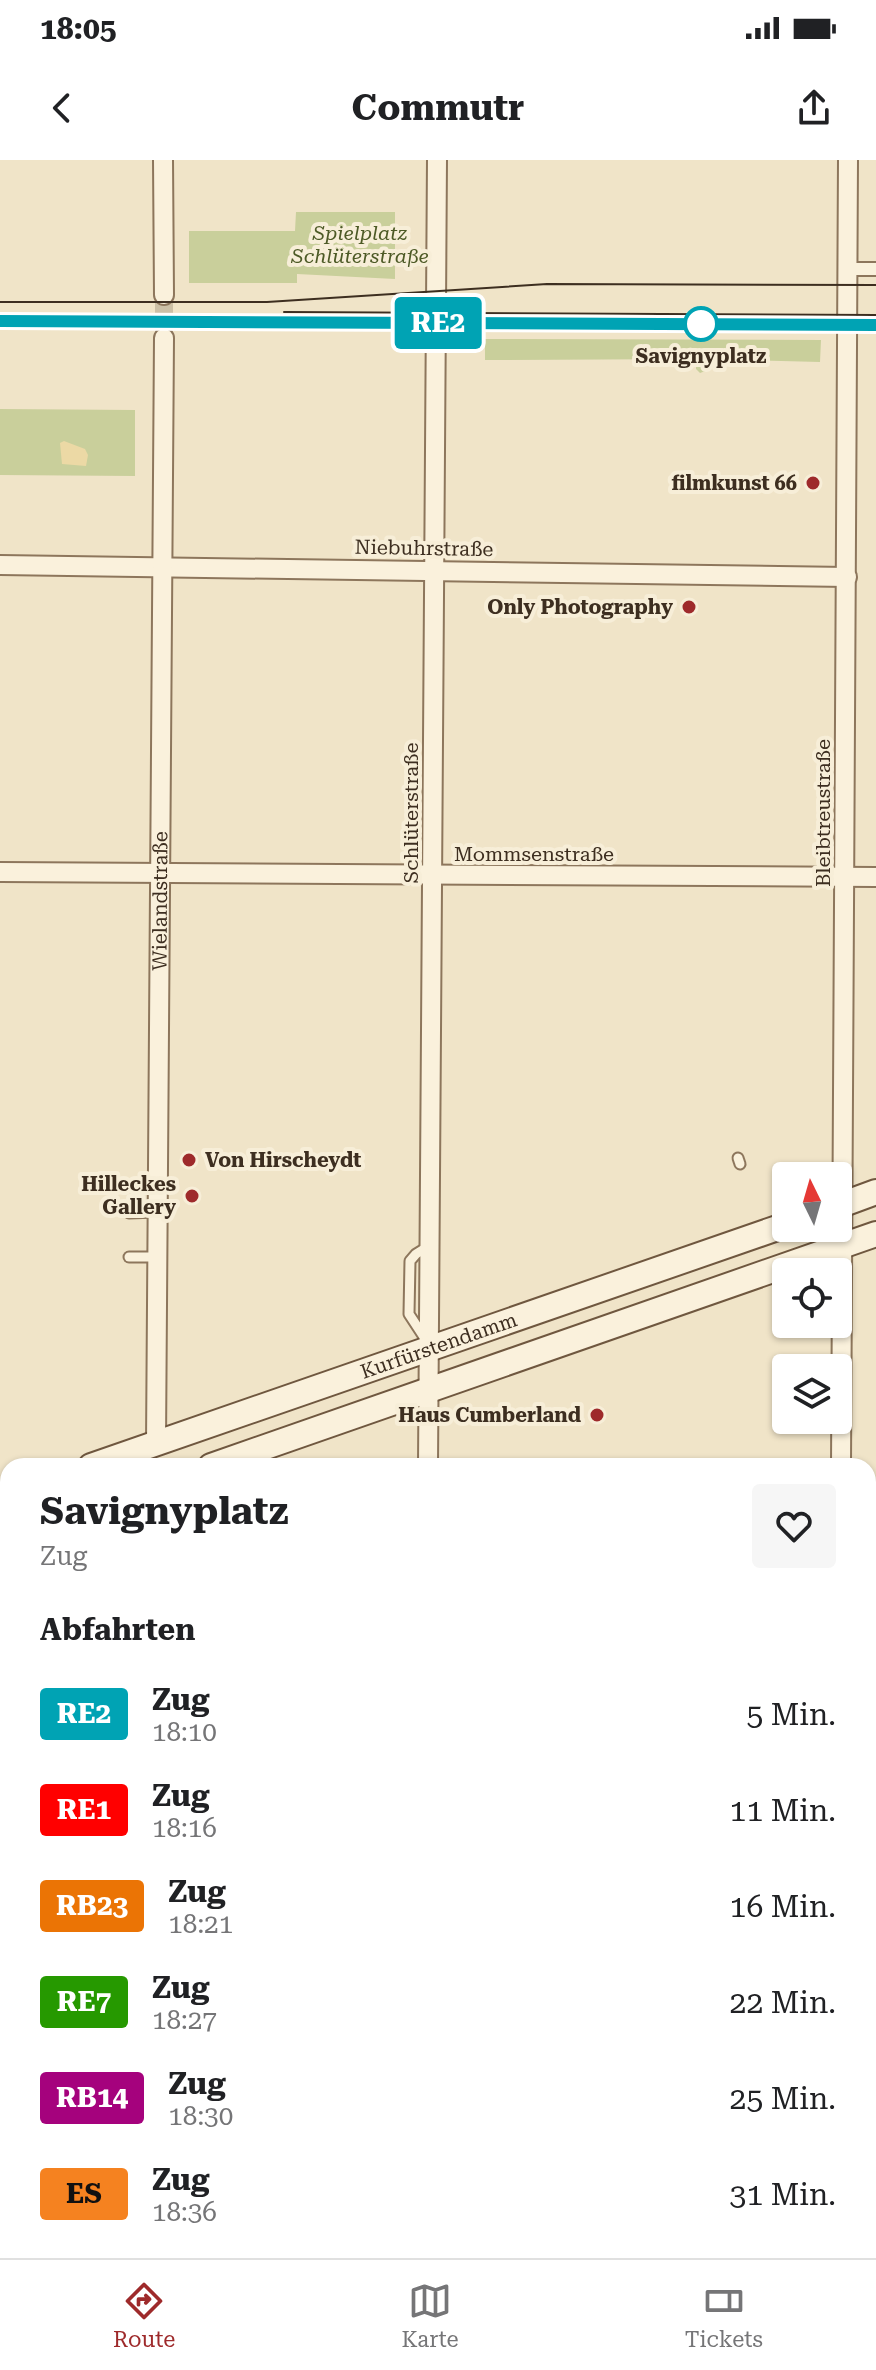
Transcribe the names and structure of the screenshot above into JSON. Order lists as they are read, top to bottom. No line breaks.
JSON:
{"streets":{"main road":["Kurfürstendamm"],"street":["Niebuhrstraße","Schlüterstraße","Bleibtreustraße","Mommsenstraße","Wielandstraße"]},"crossings":[["Niebuhrstraße","Schlüterstraße"],["Niebuhrstraße","Bleibtreustraße"],["Niebuhrstraße","Wielandstraße"],["Schlüterstraße","Mommsenstraße"],["Schlüterstraße","Kurfürstendamm"],["Bleibtreustraße","Mommsenstraße"],["Bleibtreustraße","Kurfürstendamm"],["Mommsenstraße","Wielandstraße"],["Wielandstraße","Kurfürstendamm"]],"parks":["Spielplatz Schlüterstraße"],"places":["Savignyplatz","filmkunst 66","Only Photography","Von Hirscheydt","Hilleckes Gallery","Haus Cumberland"],"north":"top","page":{"status":"18:05","header":"Commutr","on_map":"RE2","heading":[["Savignyplatz","Zug"],"Abfahrten"],"list":[{"mark":"RE2","name":"Zug","note":"18:10","value":"5 Min."},{"mark":"RE1","name":"Zug","note":"18:16","value":"11 Min."},{"mark":"RB23","name":"Zug","note":"18:21","value":"16 Min."},{"mark":"RE7","name":"Zug","note":"18:27","value":"22 Min."},{"mark":"RB14","name":"Zug","note":"18:30","value":"25 Min."},{"mark":"ES","name":"Zug","note":"18:36","value":"31 Min."}],"tabs":["Route","Karte","Tickets"]}}
